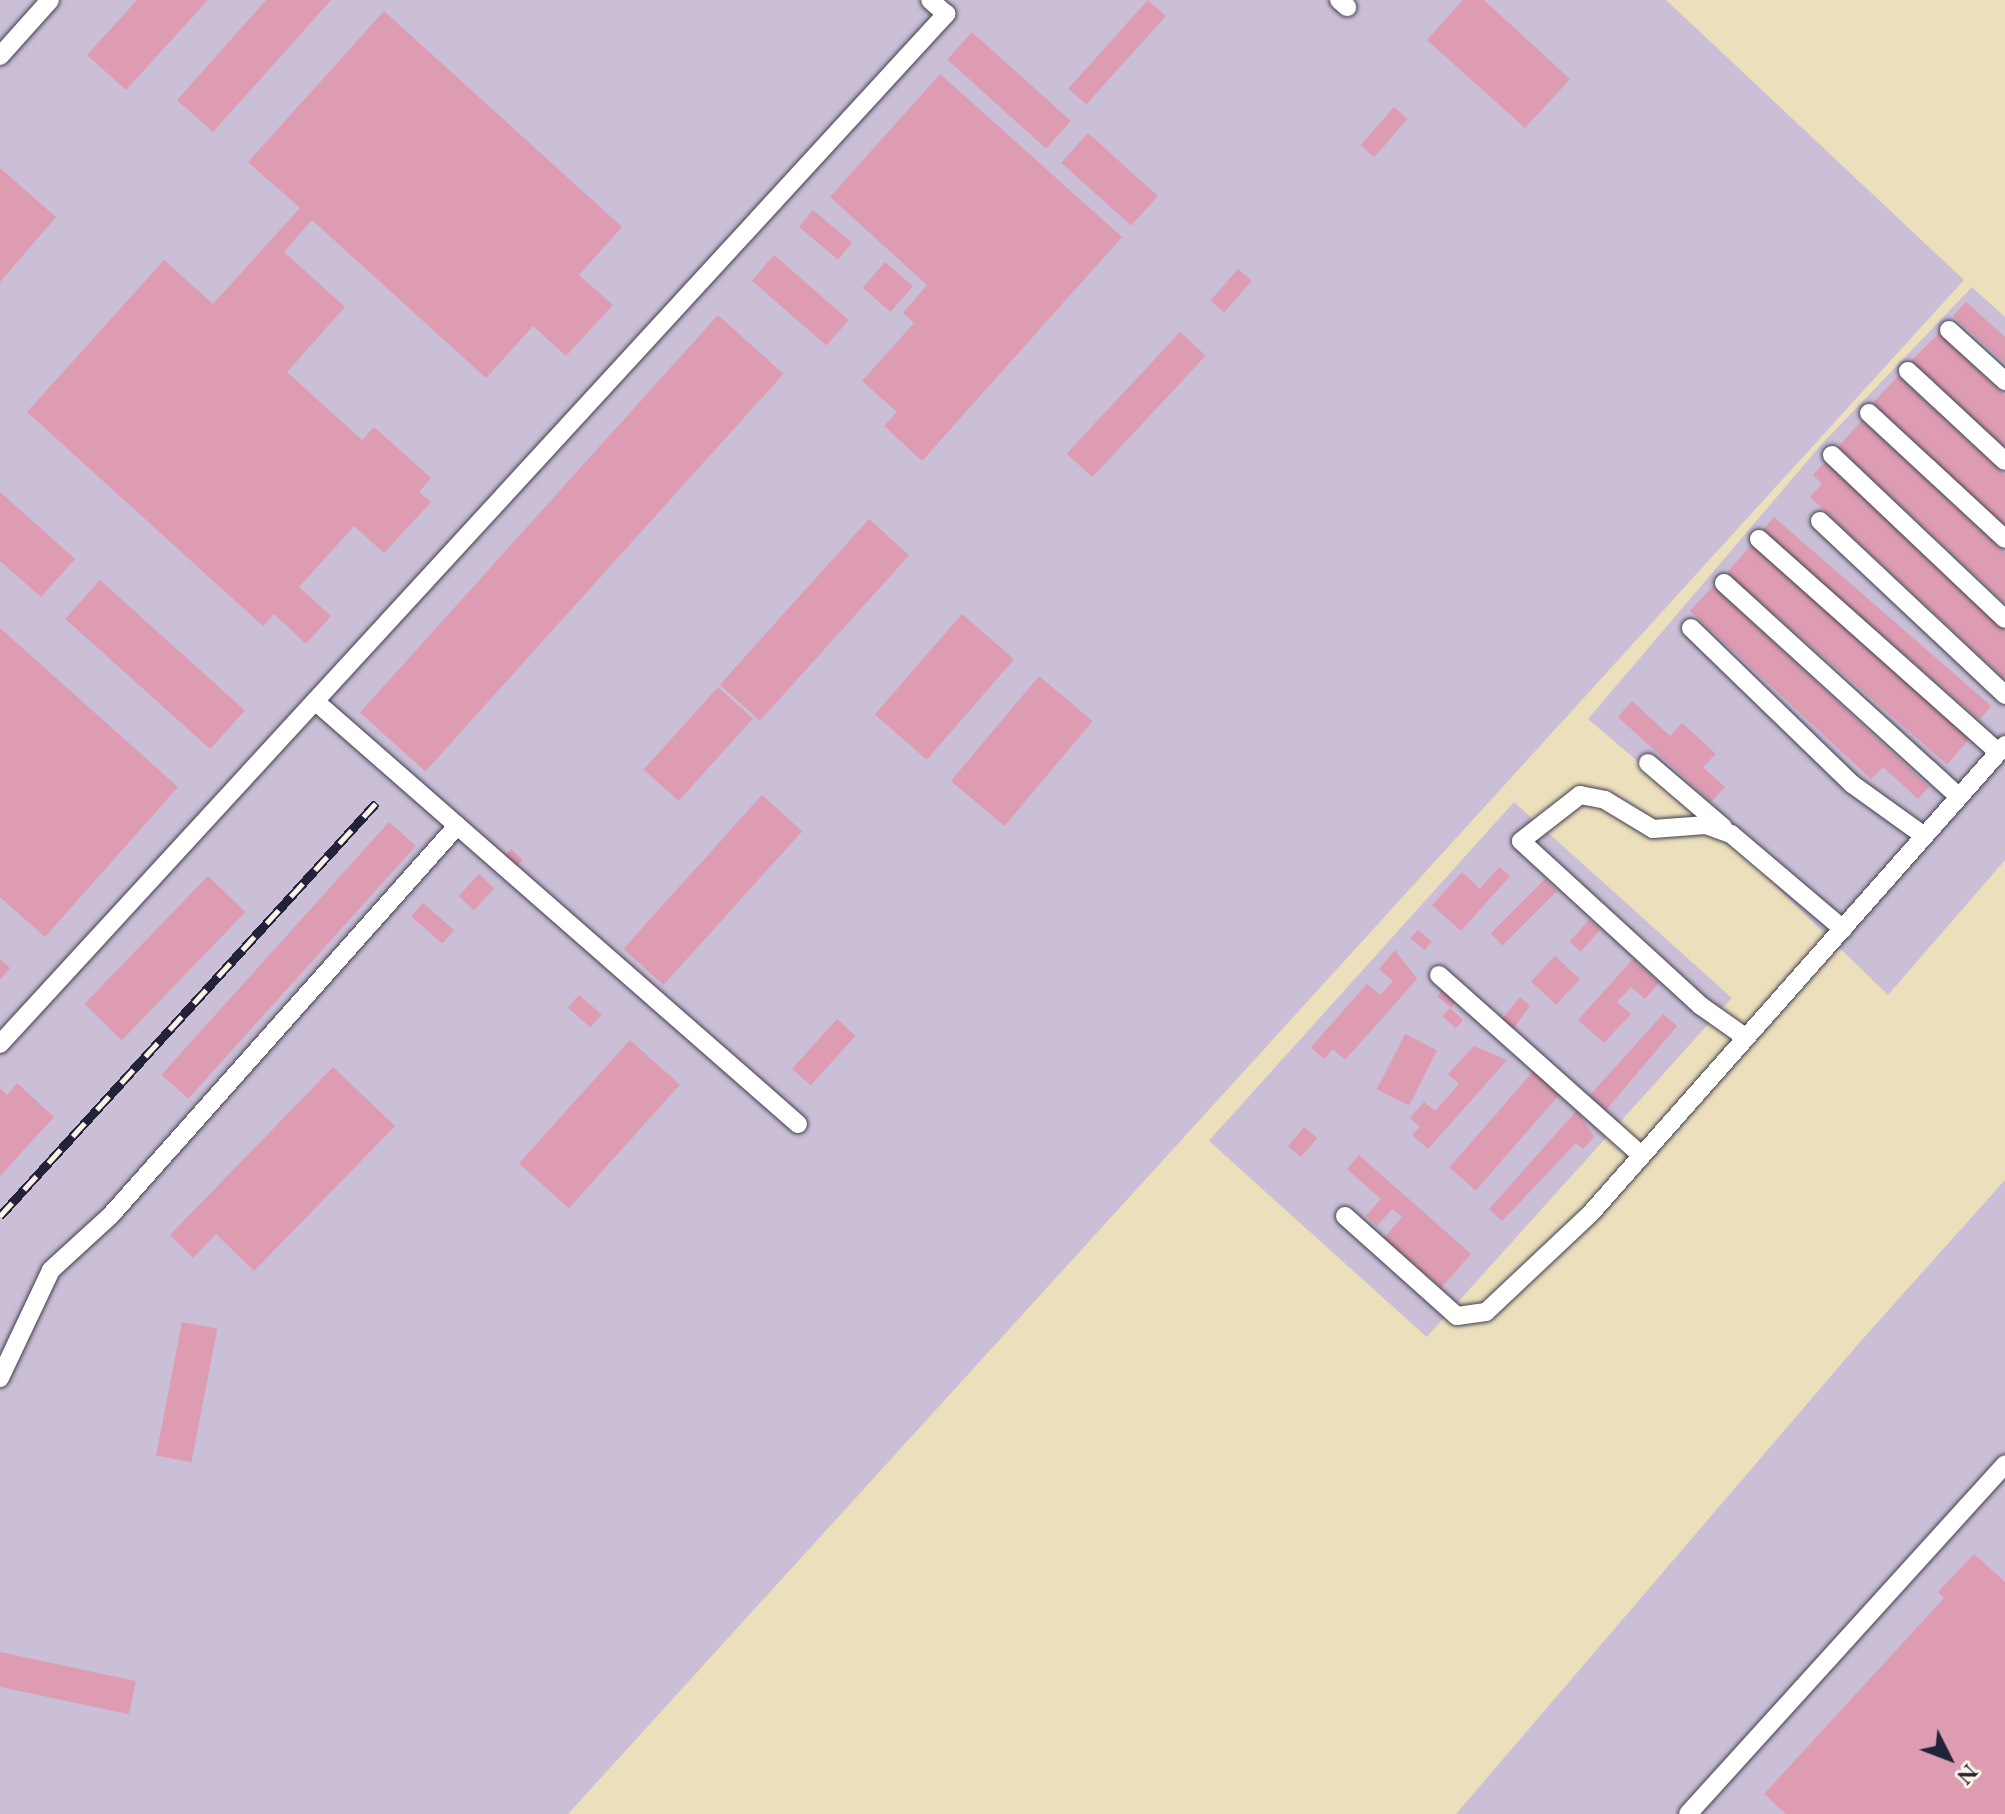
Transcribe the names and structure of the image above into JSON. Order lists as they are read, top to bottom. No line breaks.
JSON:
{"north":"bottom right"}
